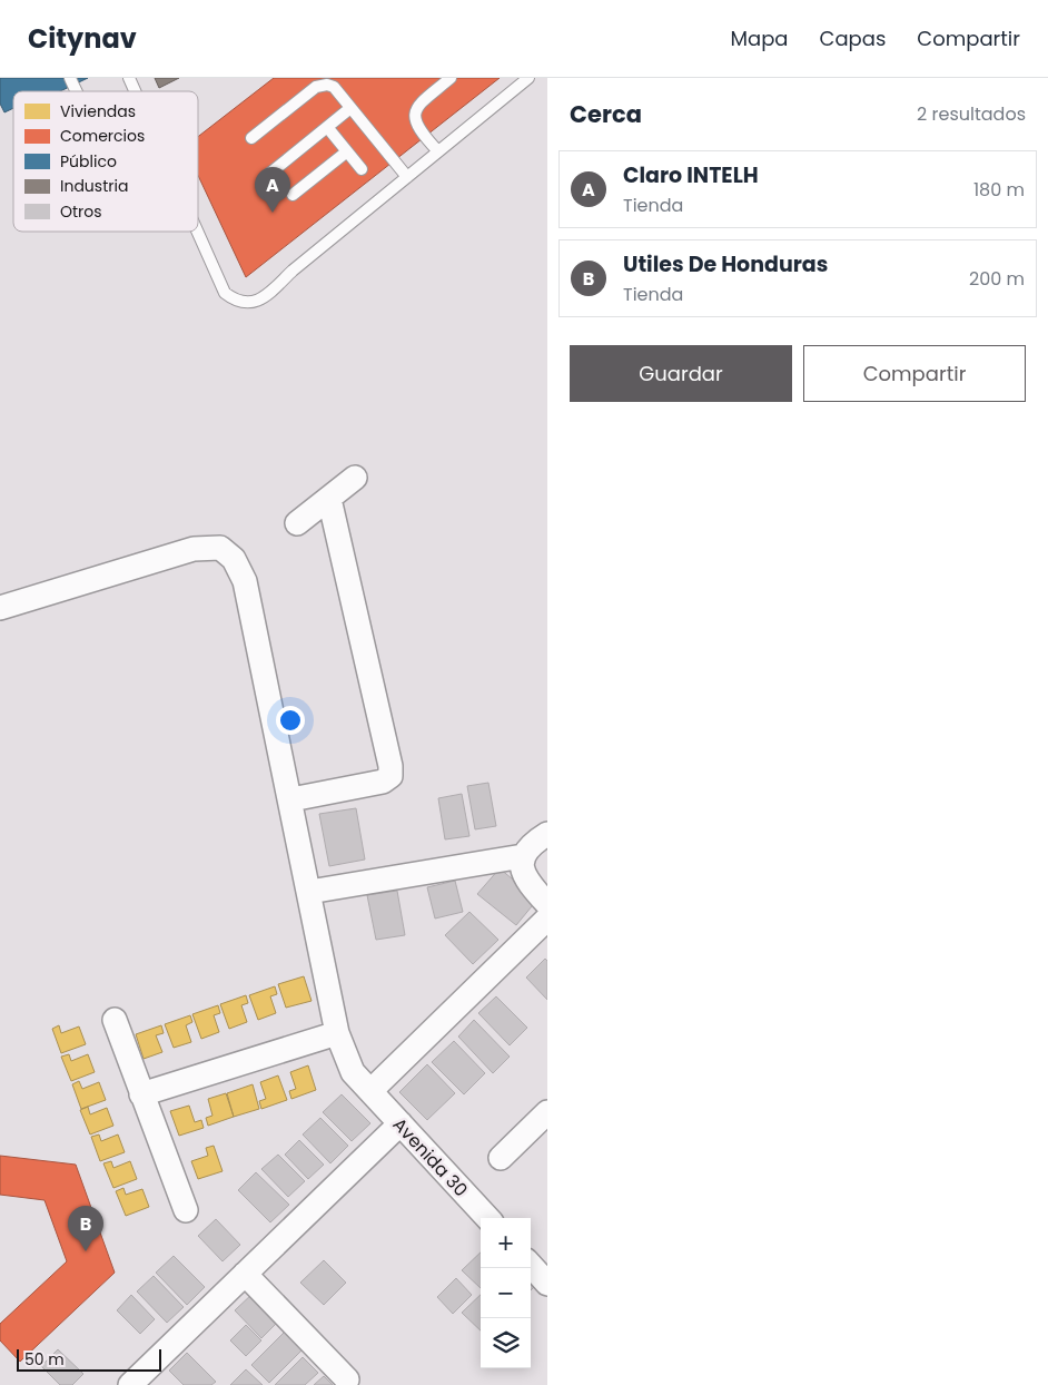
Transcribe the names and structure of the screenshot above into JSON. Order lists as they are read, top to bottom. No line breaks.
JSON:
{"streets":{"street":["Avenida 30"]},"legend":["Viviendas","Comercios","Público","Industria","Otros"],"scale_bar":"50 m","page":{"header":"Citynav","nav":["Mapa","Capas","Compartir"],"heading":["Cerca","2 resultados"],"list":[{"mark":"A","name":"Claro INTELH","note":"Tienda","value":"180 m"},{"mark":"B","name":"Utiles De Honduras","note":"Tienda","value":"200 m"}],"pins":["A","B"],"buttons":["Guardar","Compartir"],"map_buttons":["+","−"],"scale":"50 m"}}
